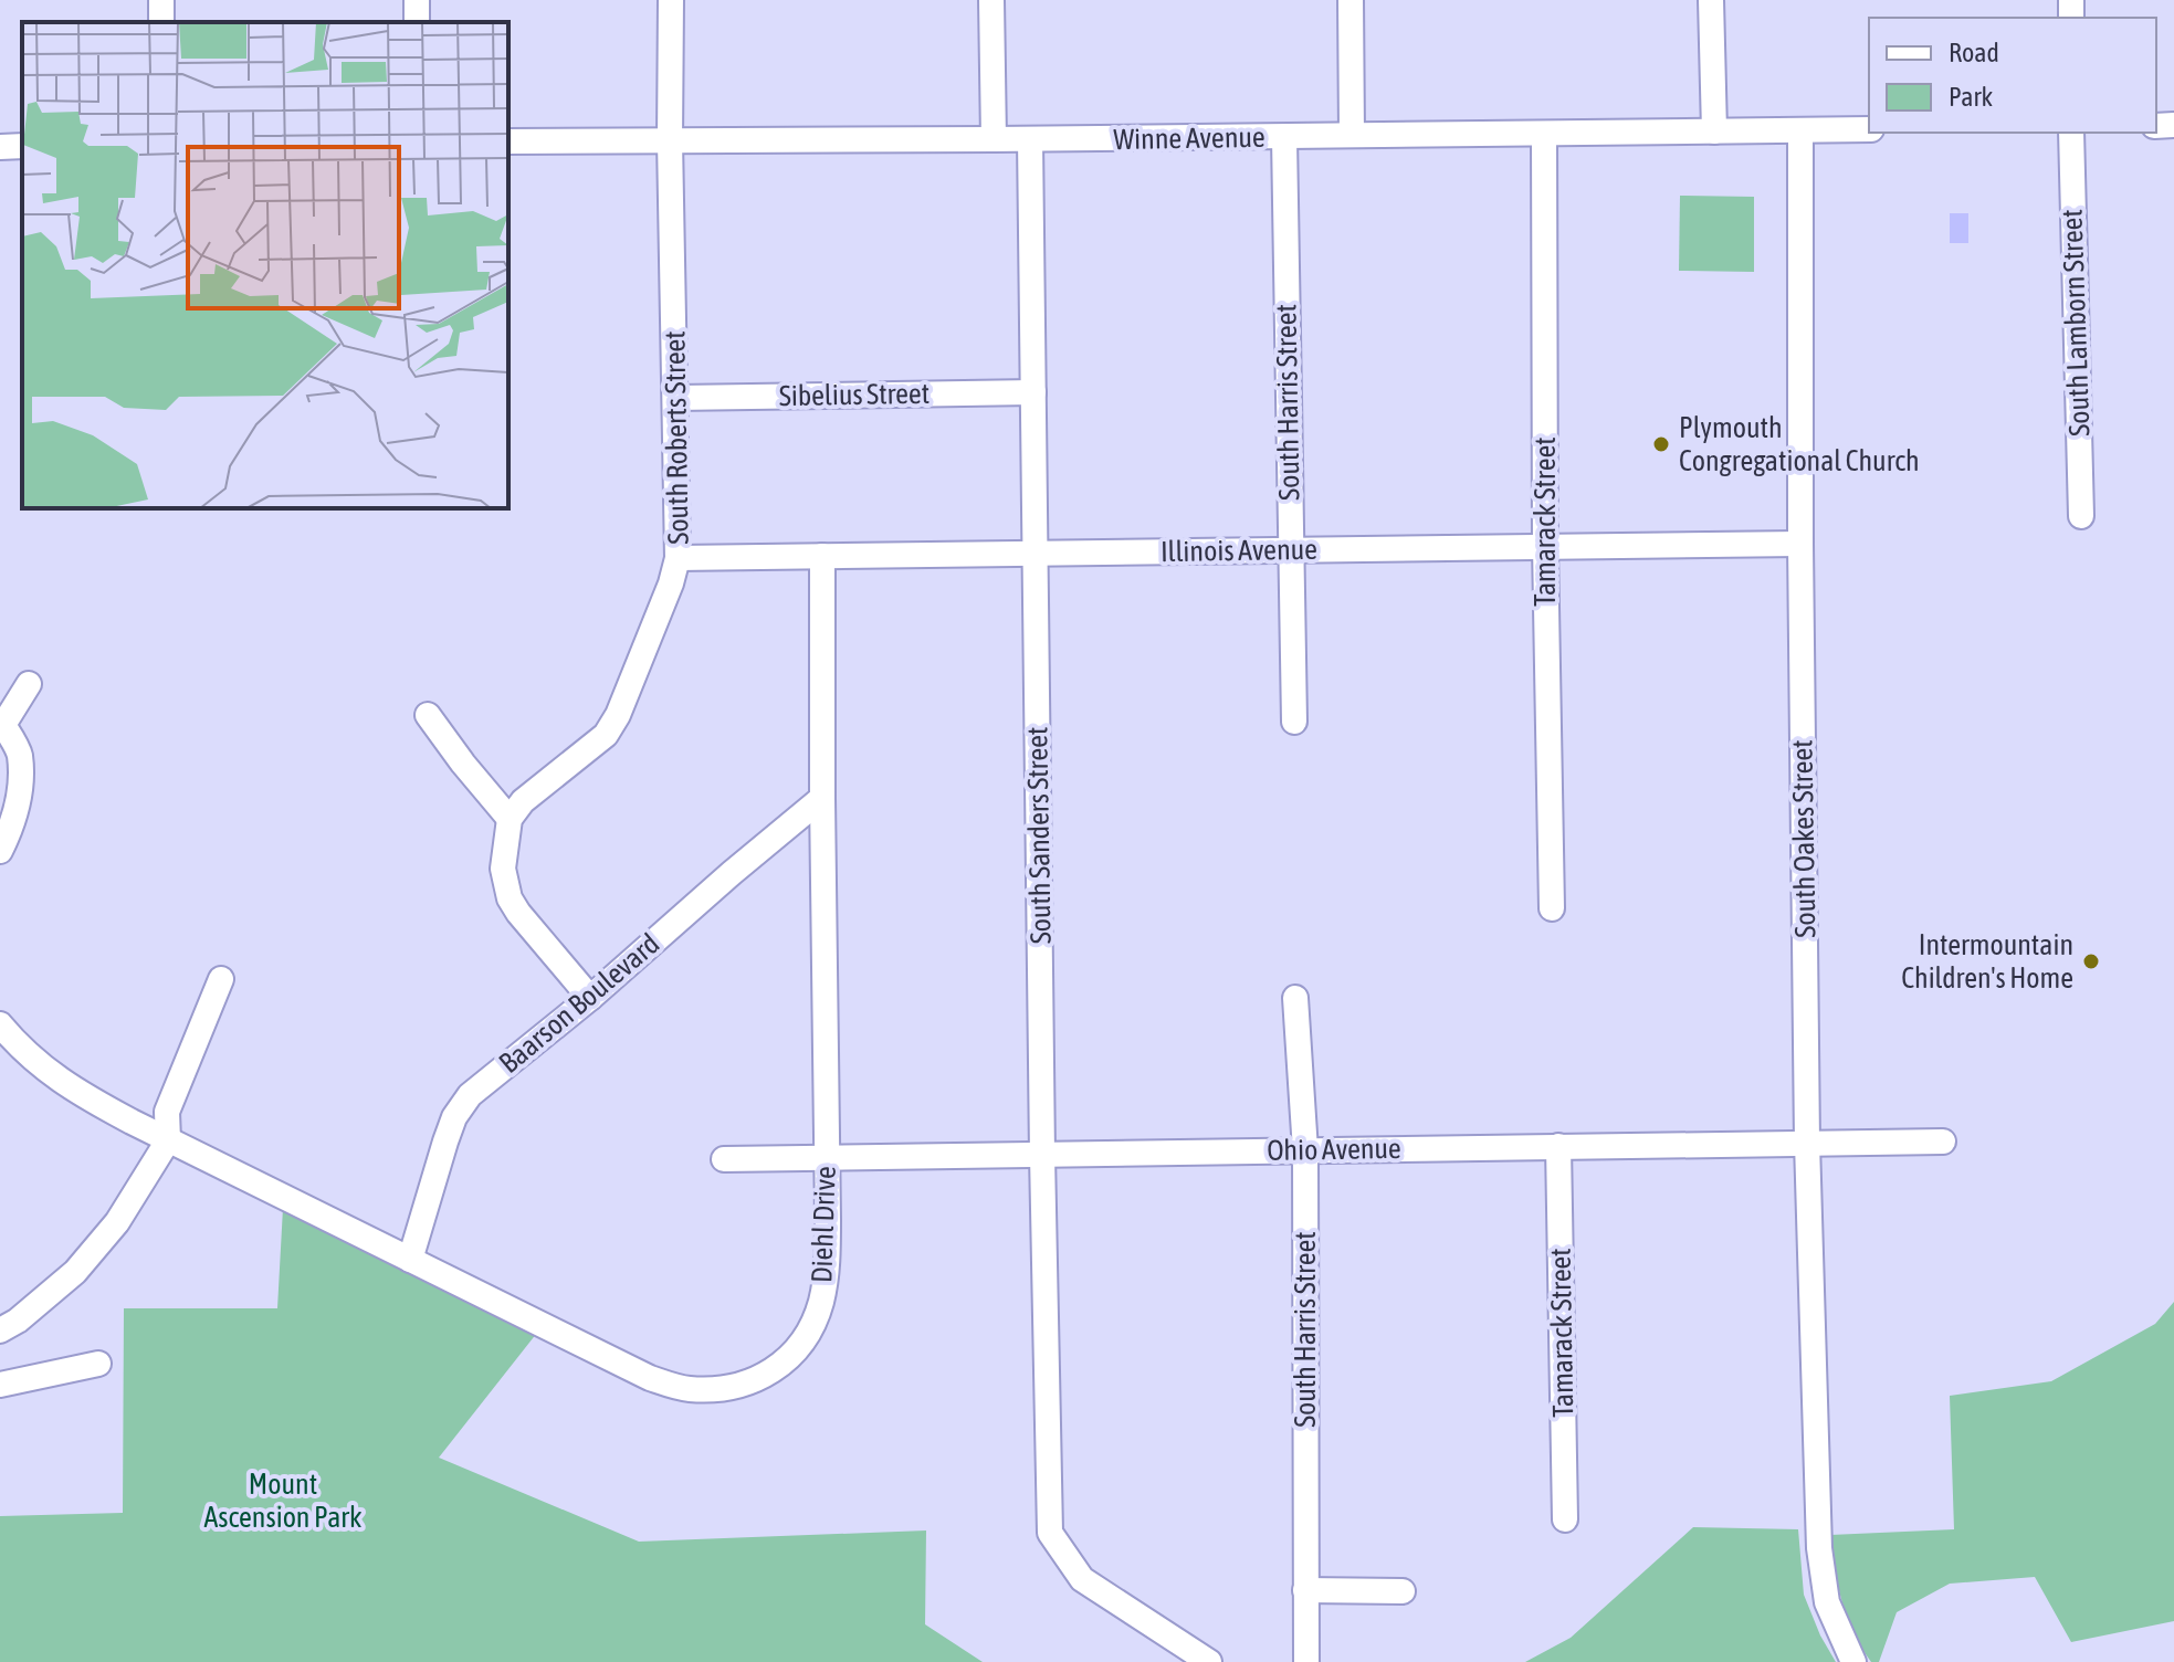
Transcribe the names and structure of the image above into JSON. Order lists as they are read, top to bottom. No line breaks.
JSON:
{"streets":{"street":["Winne Avenue","South Lamborn Street","Sibelius Street","South Harris Street","South Roberts Street","Tamarack Street","Illinois Avenue","South Sanders Street","South Oakes Street","Baarson Boulevard","Ohio Avenue","Diehl Drive"]},"crossings":[["Winne Avenue","South Harris Street"],["Winne Avenue","South Roberts Street"],["Winne Avenue","Tamarack Street"],["Winne Avenue","South Sanders Street"],["Winne Avenue","South Oakes Street"],["Sibelius Street","South Roberts Street"],["Sibelius Street","South Sanders Street"],["South Harris Street","Illinois Avenue"],["South Harris Street","Ohio Avenue"],["South Roberts Street","Illinois Avenue"],["Tamarack Street","Illinois Avenue"],["Tamarack Street","Ohio Avenue"],["Illinois Avenue","South Sanders Street"],["Illinois Avenue","South Oakes Street"],["Illinois Avenue","Diehl Drive"],["South Sanders Street","Ohio Avenue"],["South Oakes Street","Ohio Avenue"],["Baarson Boulevard","Diehl Drive"],["Ohio Avenue","Diehl Drive"]],"parks":["Mount Ascension Park"],"places":["Plymouth Congregational Church","Intermountain Children's Home"],"legend":["Road","Park"]}
